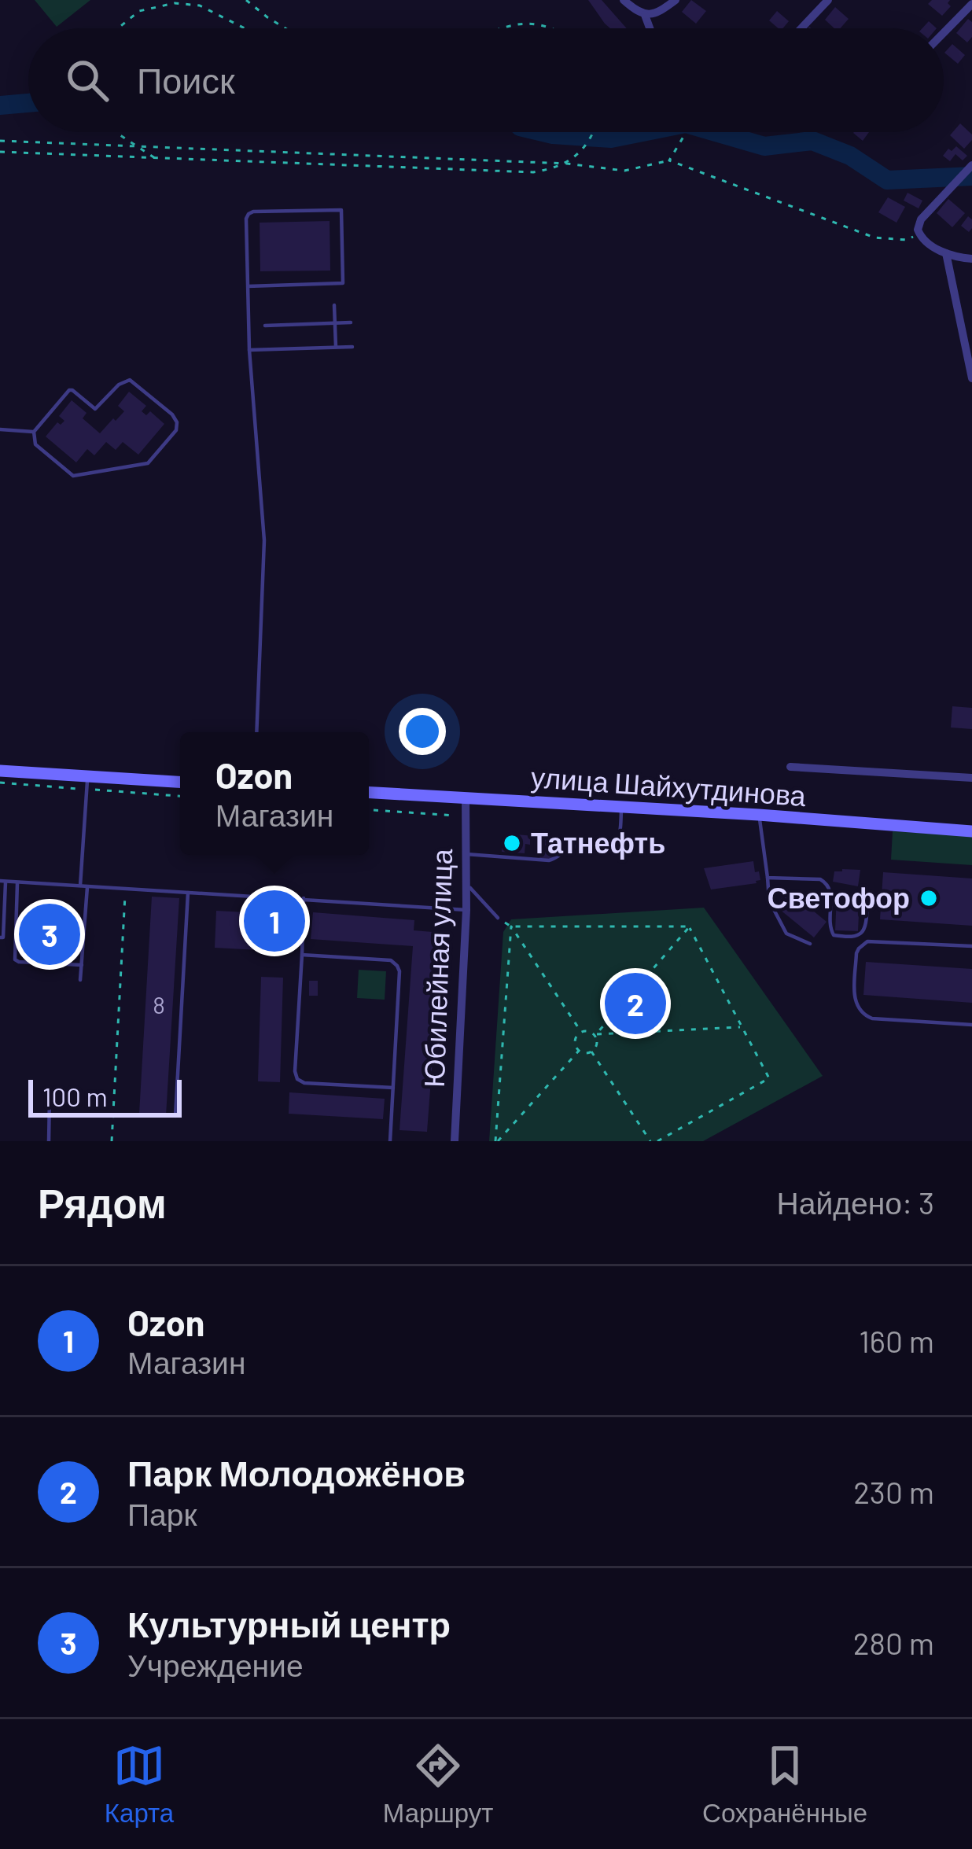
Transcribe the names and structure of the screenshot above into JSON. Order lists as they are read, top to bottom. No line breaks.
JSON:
{"streets":{"main road":["улица Шайхутдинова"],"street":["Юбилейная улица"]},"crossings":[["улица Шайхутдинова","Юбилейная улица"]],"places":["Татнефть","Светофор"],"house_numbers":["8"],"scale_bar":"100 m","page":{"search":"Поиск","popup":["Ozon","Магазин"],"pins":["1","3","2"],"scale":"100 m","heading":["Рядом","Найдено: 3"],"list":[{"mark":"1","name":"Ozon","note":"Магазин","value":"160 m"},{"mark":"2","name":"Парк Молодожёнов","note":"Парк","value":"230 m"},{"mark":"3","name":"Культурный центр","note":"Учреждение","value":"280 m"}],"nav":["Карта","Маршрут","Сохранённые"]}}
